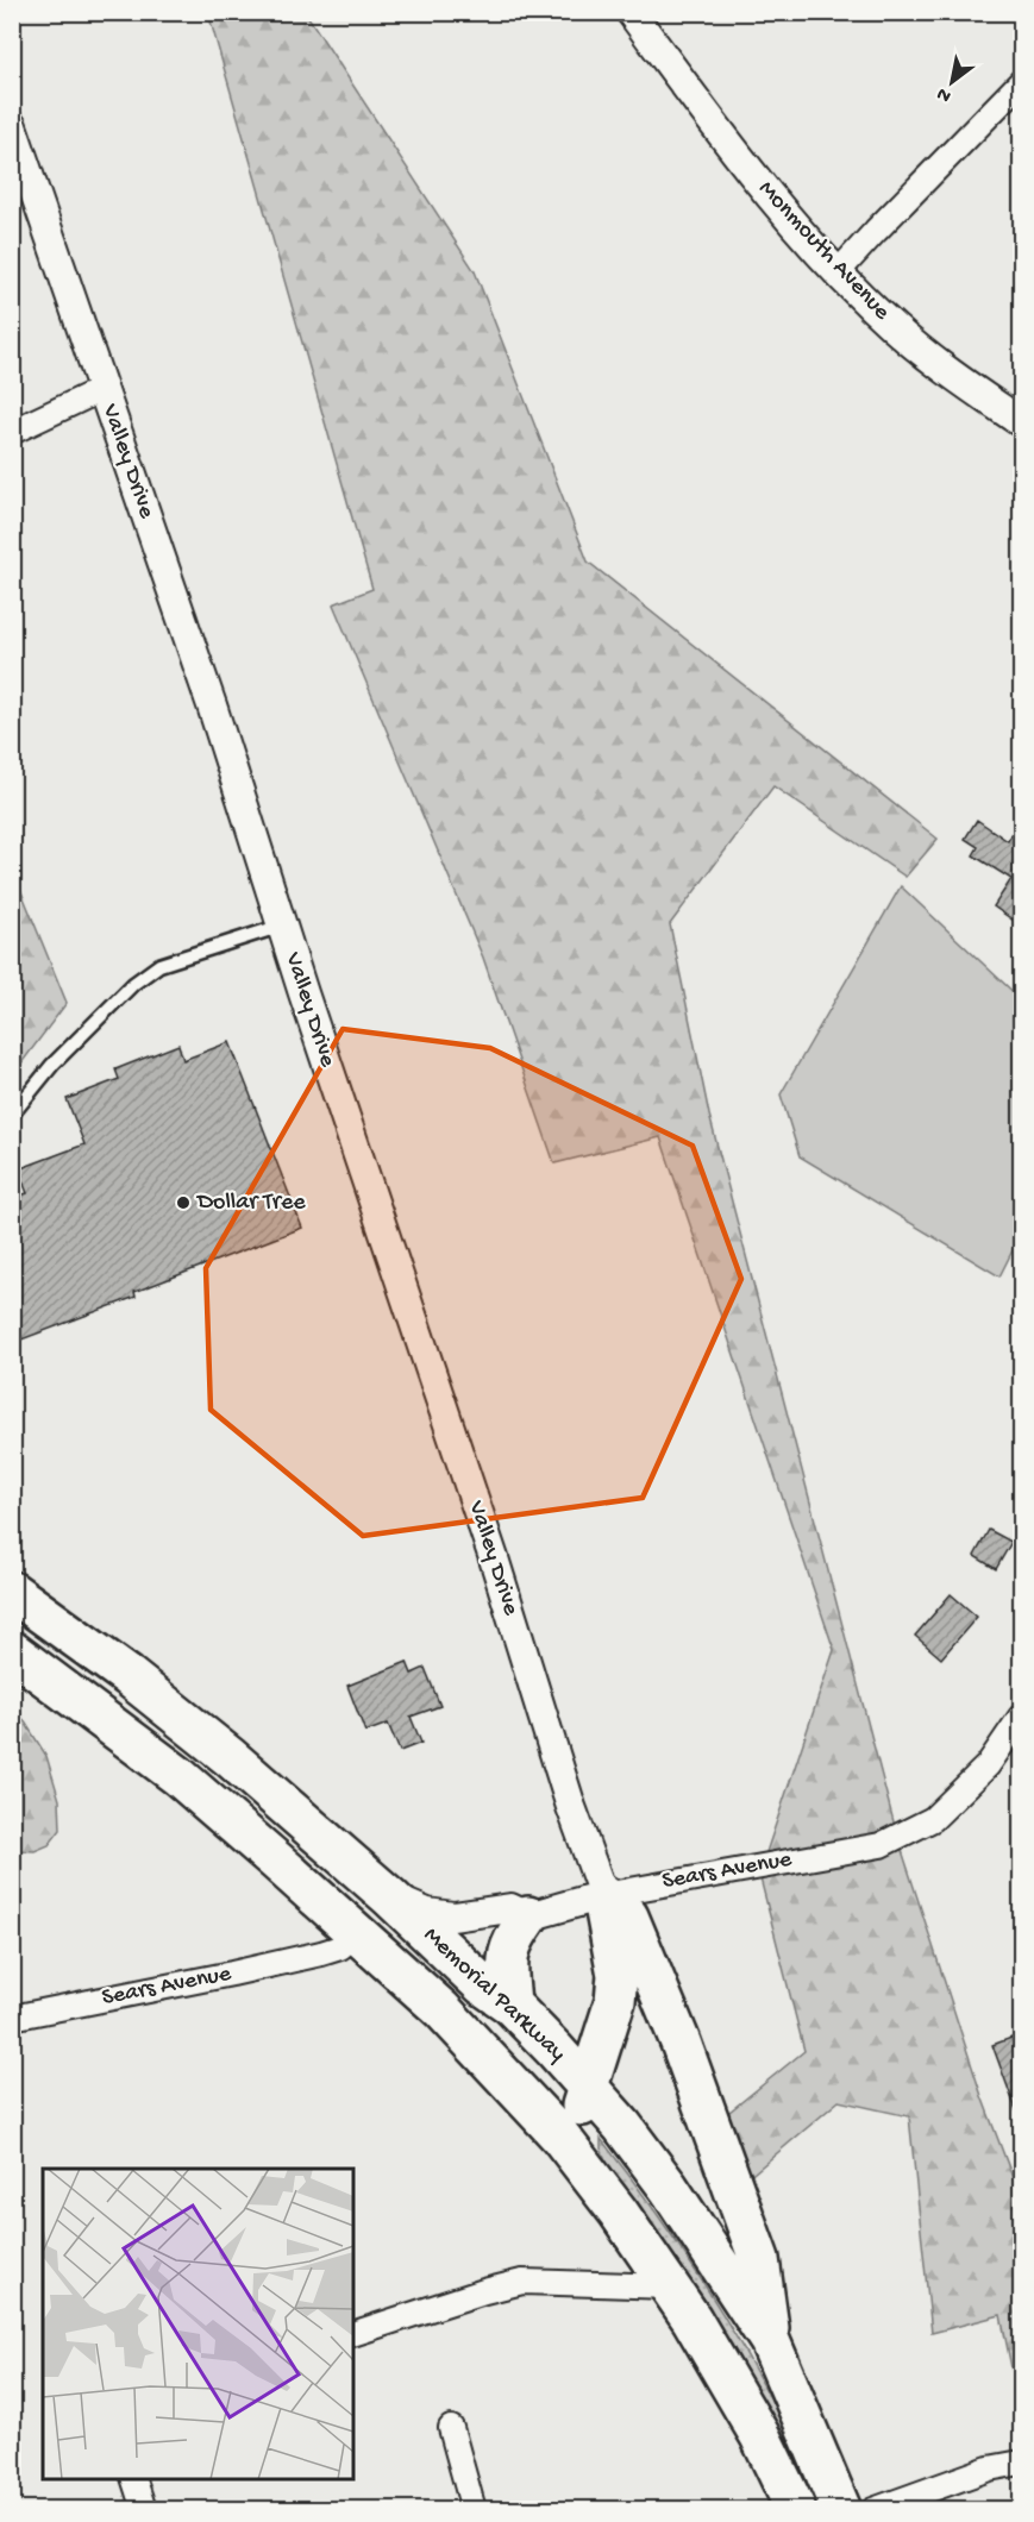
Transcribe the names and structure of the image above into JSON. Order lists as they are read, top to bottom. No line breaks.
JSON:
{"streets":{"highway":["Memorial Parkway"],"street":["Monmouth Avenue","Valley Drive","Sears Avenue"]},"crossings":[["Valley Drive","Sears Avenue"],["Sears Avenue","Memorial Parkway"]],"places":["Dollar Tree"],"north":"bottom left"}
